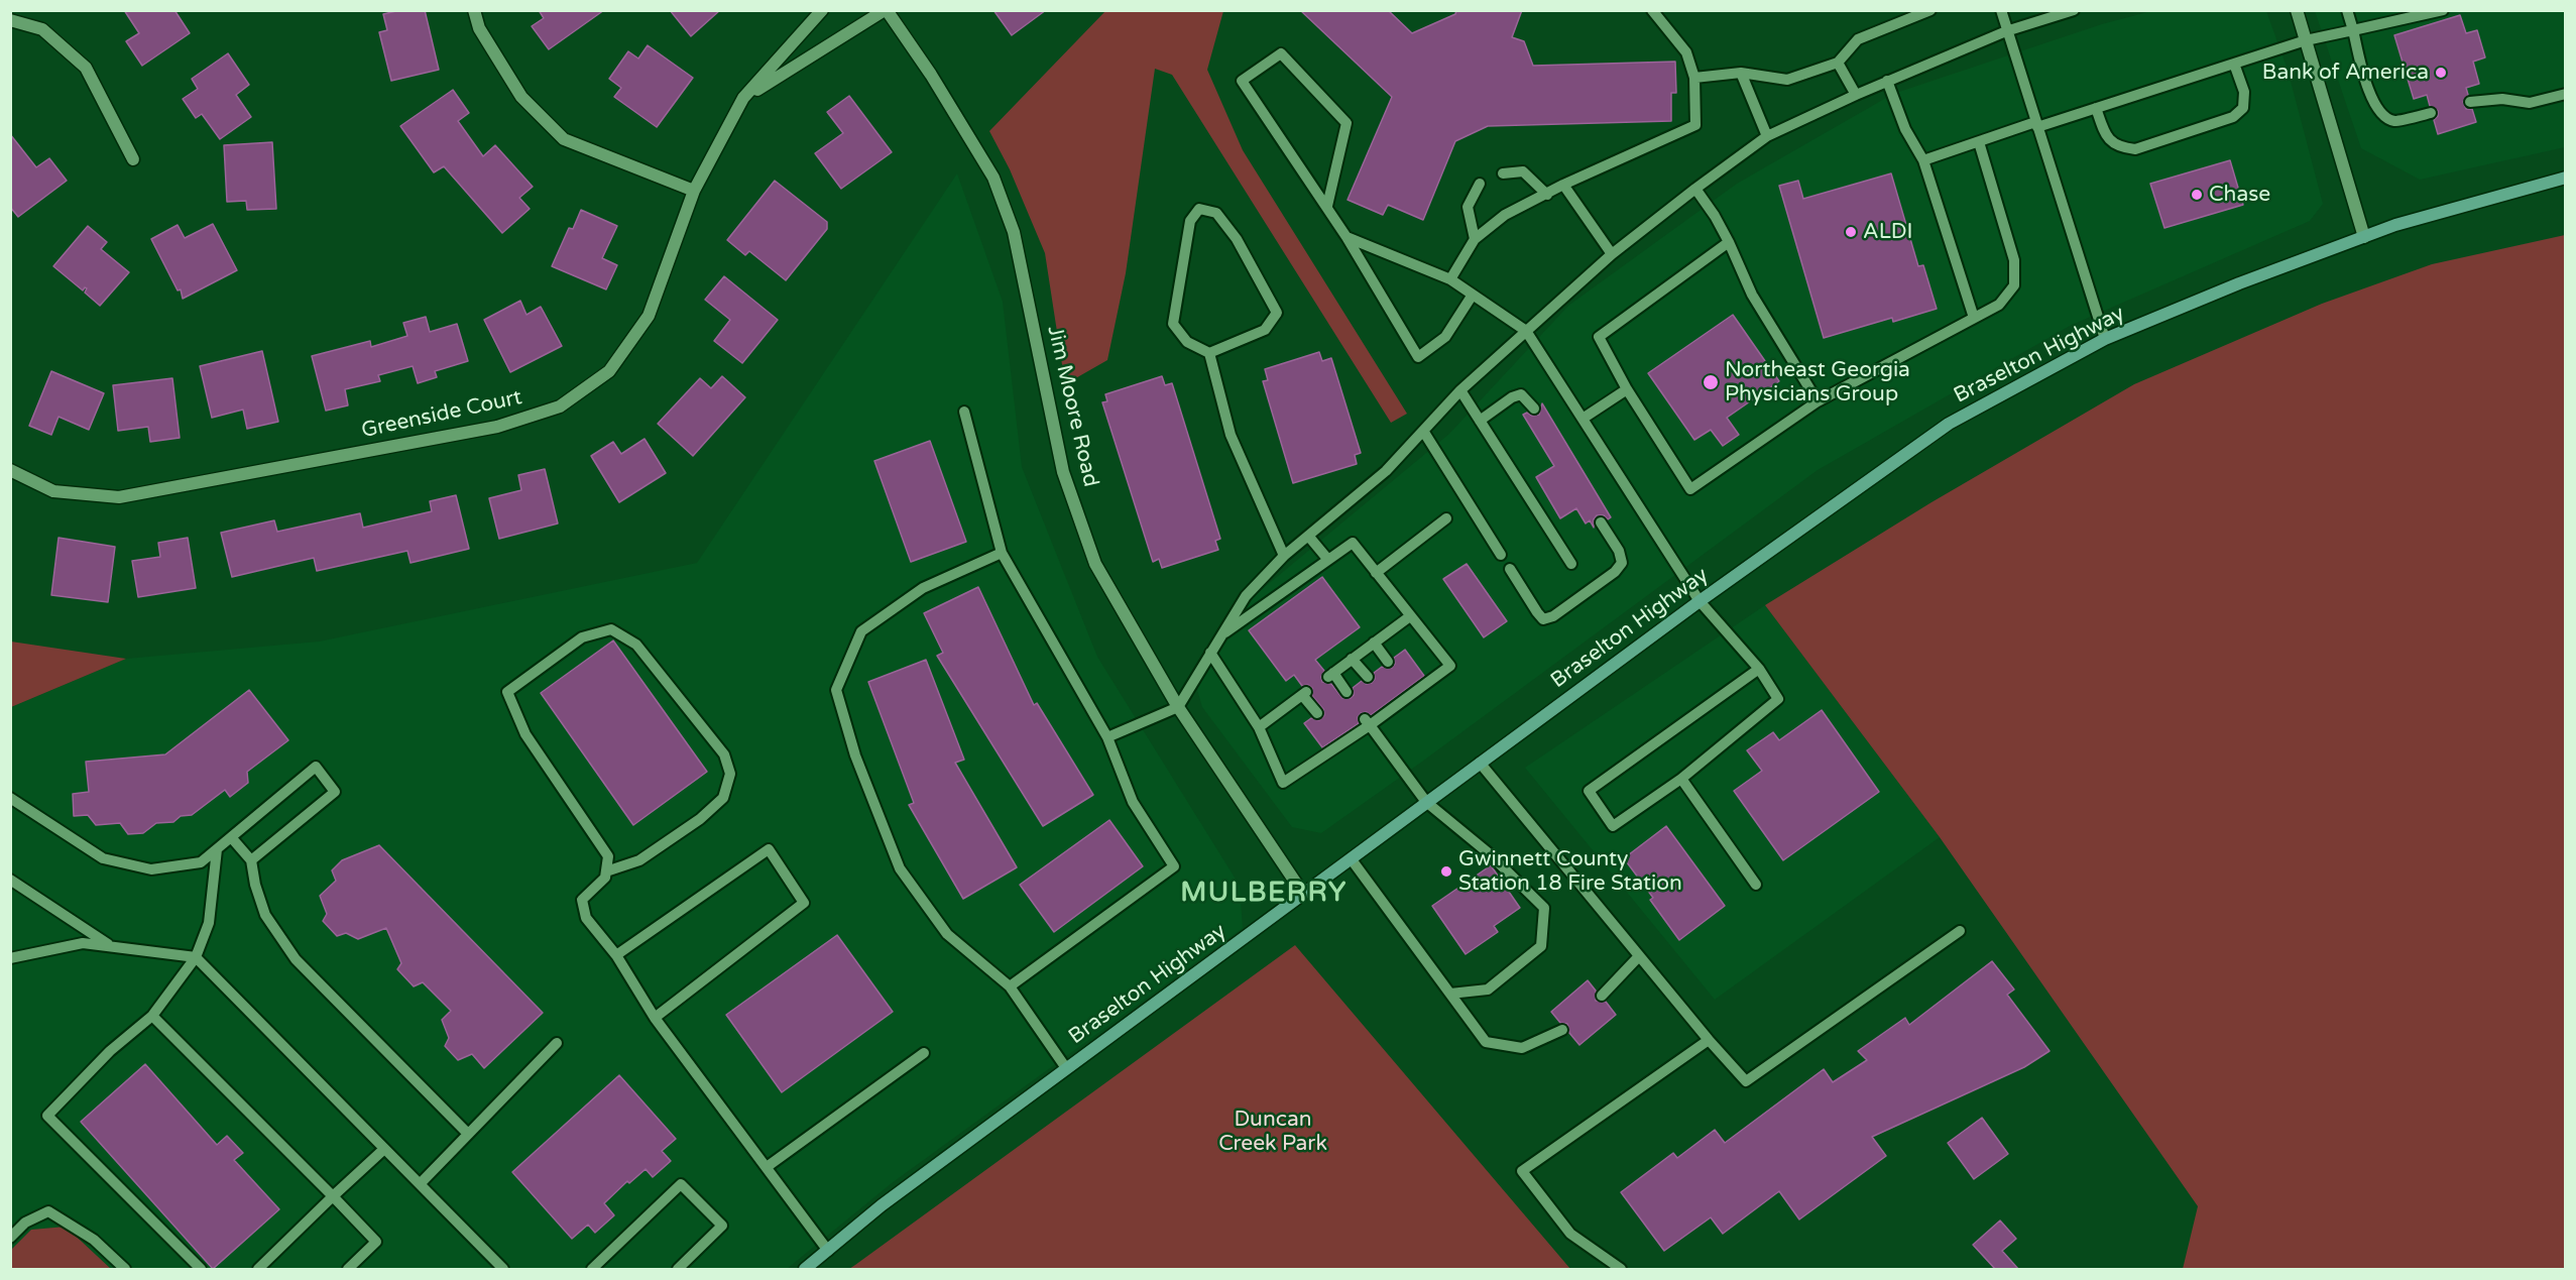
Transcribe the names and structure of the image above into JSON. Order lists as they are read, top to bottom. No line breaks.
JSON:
{"streets":{"main road":["Braselton Highway"],"street":["Jim Moore Road","Greenside Court"]},"crossings":[["Braselton Highway","Jim Moore Road"]],"districts":["MULBERRY"],"parks":["Duncan Creek Park"],"places":["Bank of America","Chase","ALDI","Northeast Georgia Physicians Group","Gwinnett County Station 18 Fire Station"]}
